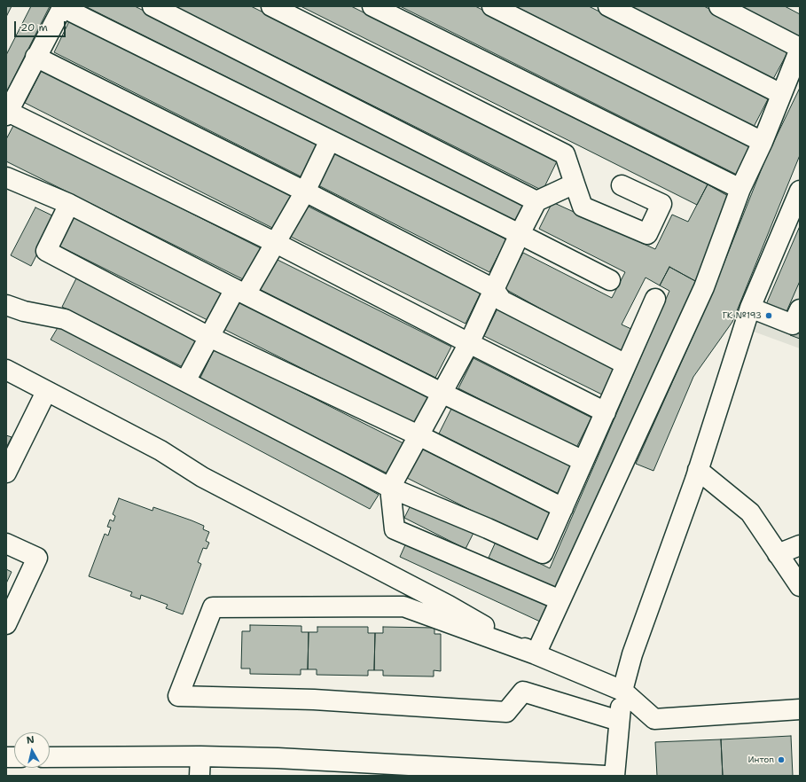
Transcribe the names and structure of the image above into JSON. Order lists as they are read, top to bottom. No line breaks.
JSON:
{"places":["ГК №193","Интоп"],"scale_bar":"20 m","north":"top"}
